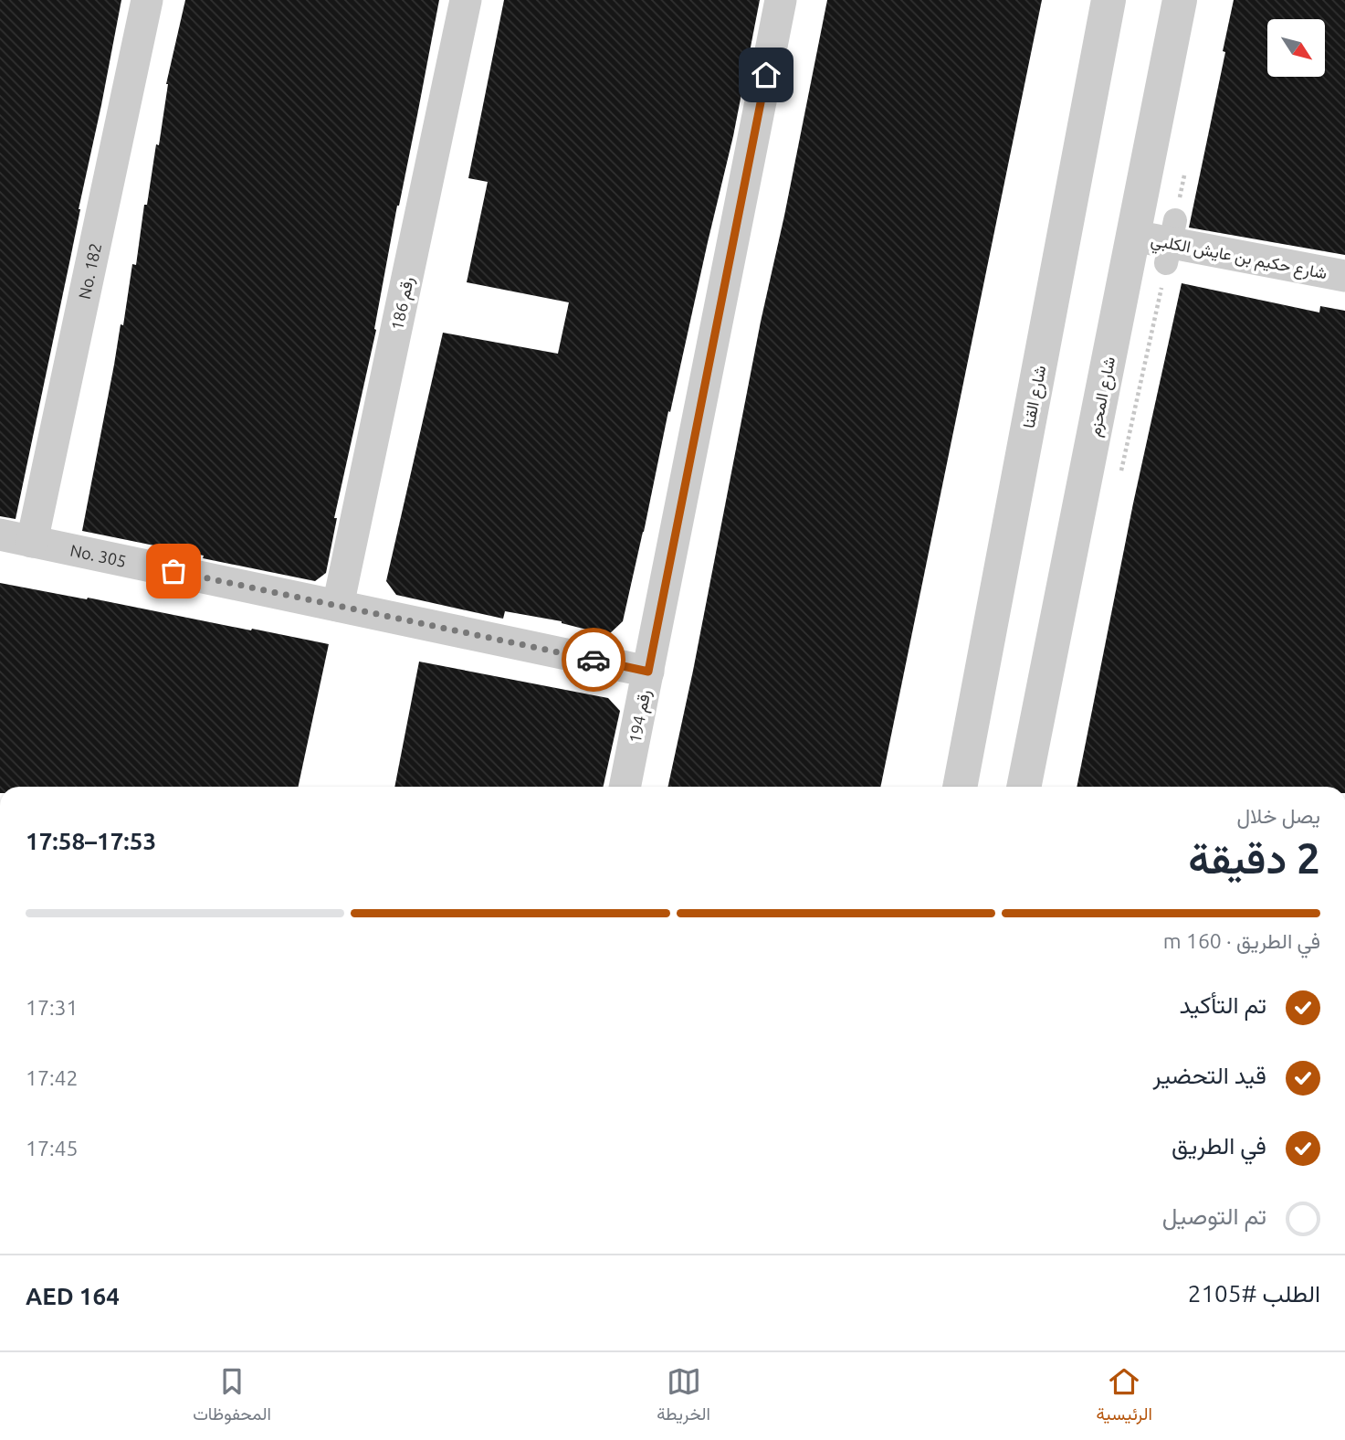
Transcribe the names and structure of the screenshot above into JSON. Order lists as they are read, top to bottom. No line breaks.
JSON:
{"streets":{"street":["شارع حكيم بن عايش الكلبي","No. 182","رقم 186","شارع القنا","شارع المحزم","No. 305","رقم 194"]},"crossings":[["شارع حكيم بن عايش الكلبي","شارع المحزم"],["No. 182","No. 305"],["رقم 186","No. 305"],["No. 305","رقم 194"]],"north":"bottom right","page":{"heading":["2 دقيقة","يصل خلال","17:53–17:58"],"panel":["الطلب #2105","AED 164"],"bar":"في الطريق · 160 m","list":[["تم التأكيد","17:31"],["قيد التحضير","17:42"],["في الطريق","17:45"],"تم التوصيل"],"tabs":["الرئيسية","الخريطة","المحفوظات"]}}
